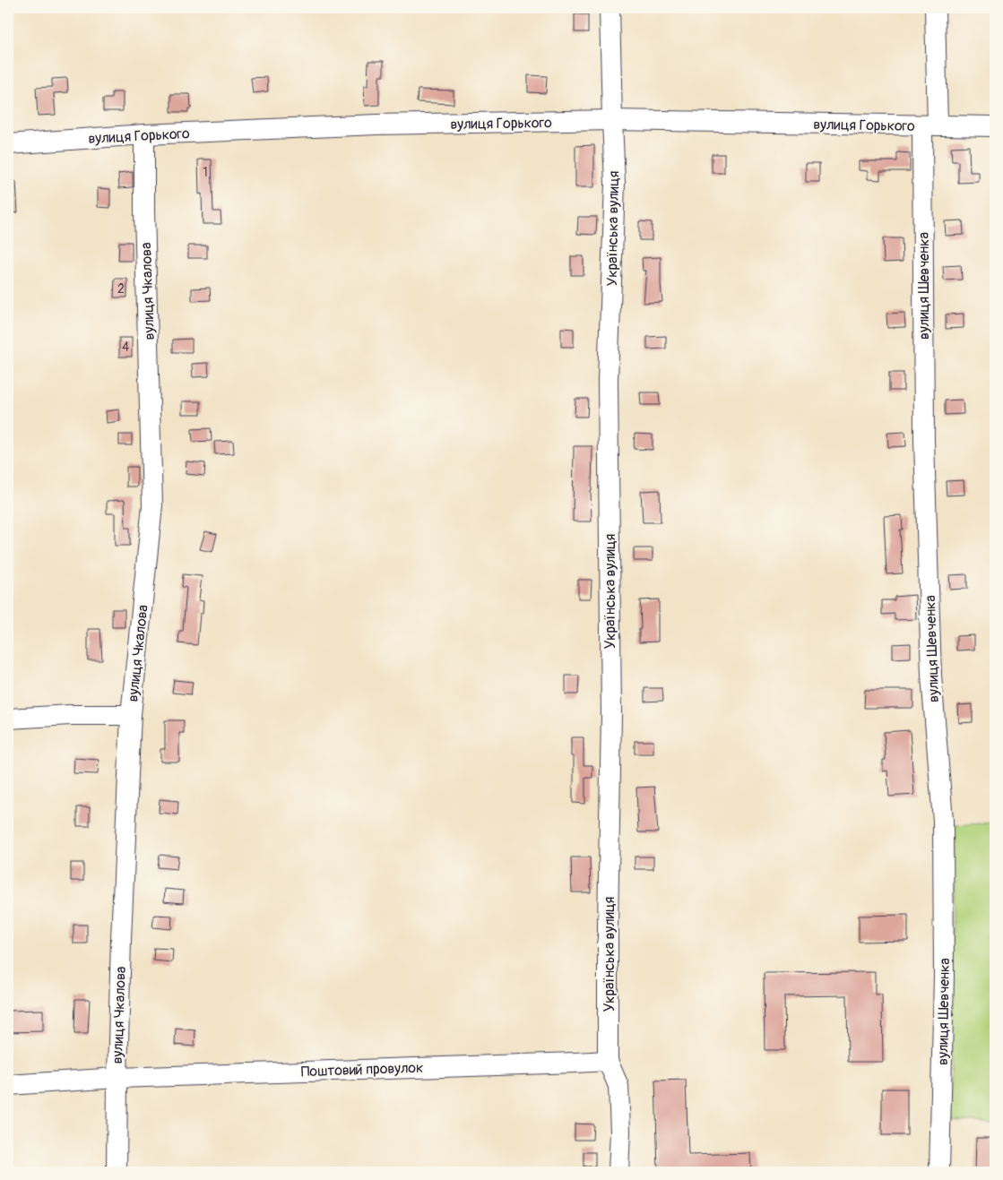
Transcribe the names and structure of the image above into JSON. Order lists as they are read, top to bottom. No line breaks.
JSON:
{"streets":{"street":["вулиця Горького","Українська вулиця","вулиця Шевченка","вулиця Чкалова","Поштовий провулок"]},"crossings":[["вулиця Горького","Українська вулиця"],["вулиця Горького","вулиця Шевченка"],["вулиця Горького","вулиця Чкалова"],["Українська вулиця","Поштовий провулок"],["вулиця Чкалова","Поштовий провулок"]],"house_numbers":["1","2","4"]}
